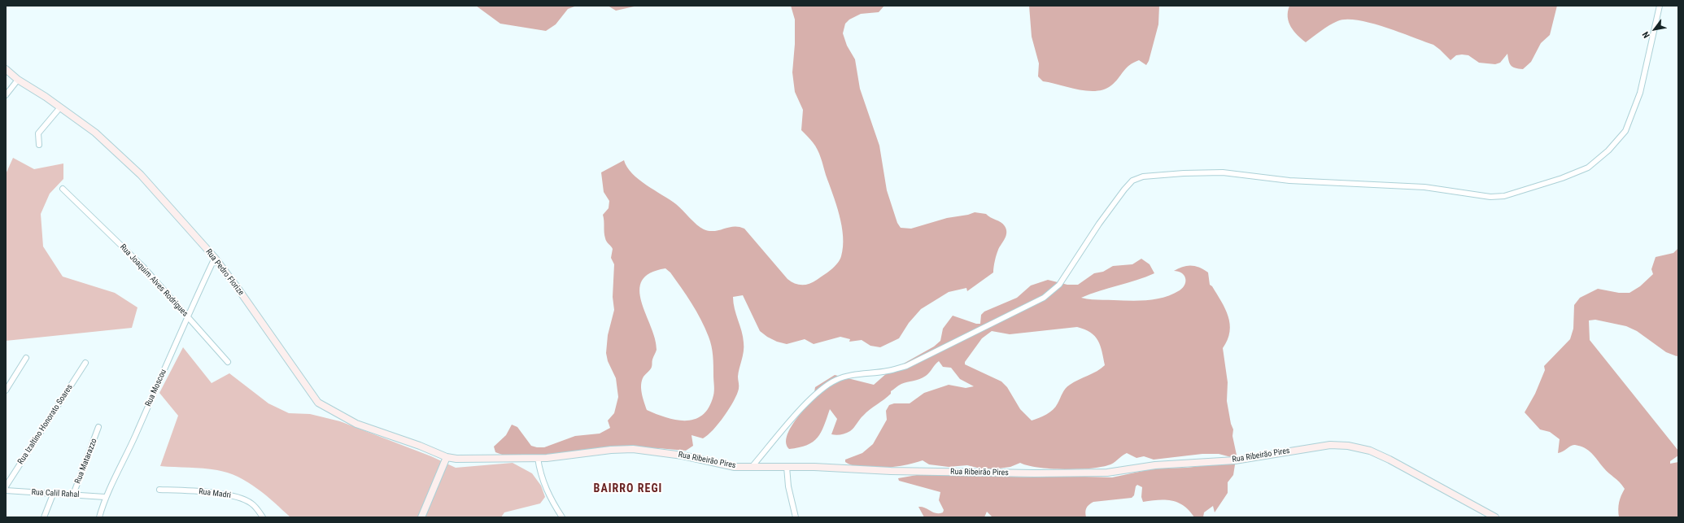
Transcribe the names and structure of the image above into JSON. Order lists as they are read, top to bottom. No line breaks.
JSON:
{"streets":{"street":["Rua Pedro Florize","Rua Joaquim Alves Rodrigues","Rua Moscou","Rua Izaltino Honorato Soares","Rua Ribeirão Pires","Rua Matarazzo","Rua Calil Rahal","Rua Madri"]},"crossings":[["Rua Pedro Florize","Rua Moscou"],["Rua Pedro Florize","Rua Ribeirão Pires"],["Rua Joaquim Alves Rodrigues","Rua Moscou"],["Rua Moscou","Rua Calil Rahal"],["Rua Matarazzo","Rua Calil Rahal"]],"districts":["BAIRRO REGI"],"north":"bottom left"}
